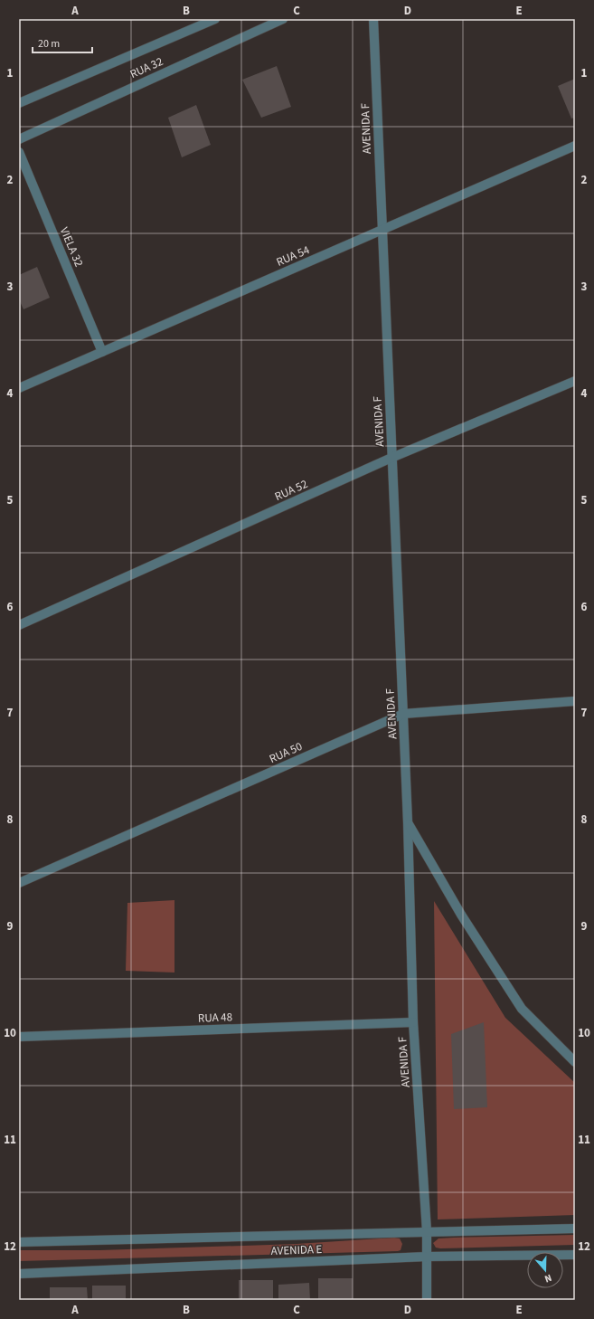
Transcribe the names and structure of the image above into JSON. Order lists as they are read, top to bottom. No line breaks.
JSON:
{"streets":{"street":["RUA 32","AVENIDA F","VIELA 32","RUA 54","RUA 52","RUA 50","RUA 48","AVENIDA E"]},"crossings":[["AVENIDA F","RUA 54"],["AVENIDA F","RUA 52"],["AVENIDA F","RUA 50"],["AVENIDA F","RUA 48"],["AVENIDA F","AVENIDA E"],["VIELA 32","RUA 54"]],"scale_bar":"20 m","north":"bottom","grid":{"columns":["A","B","C","D","E"],"rows":["1","2","3","4","5","6","7","8","9","10","11","12"]}}
